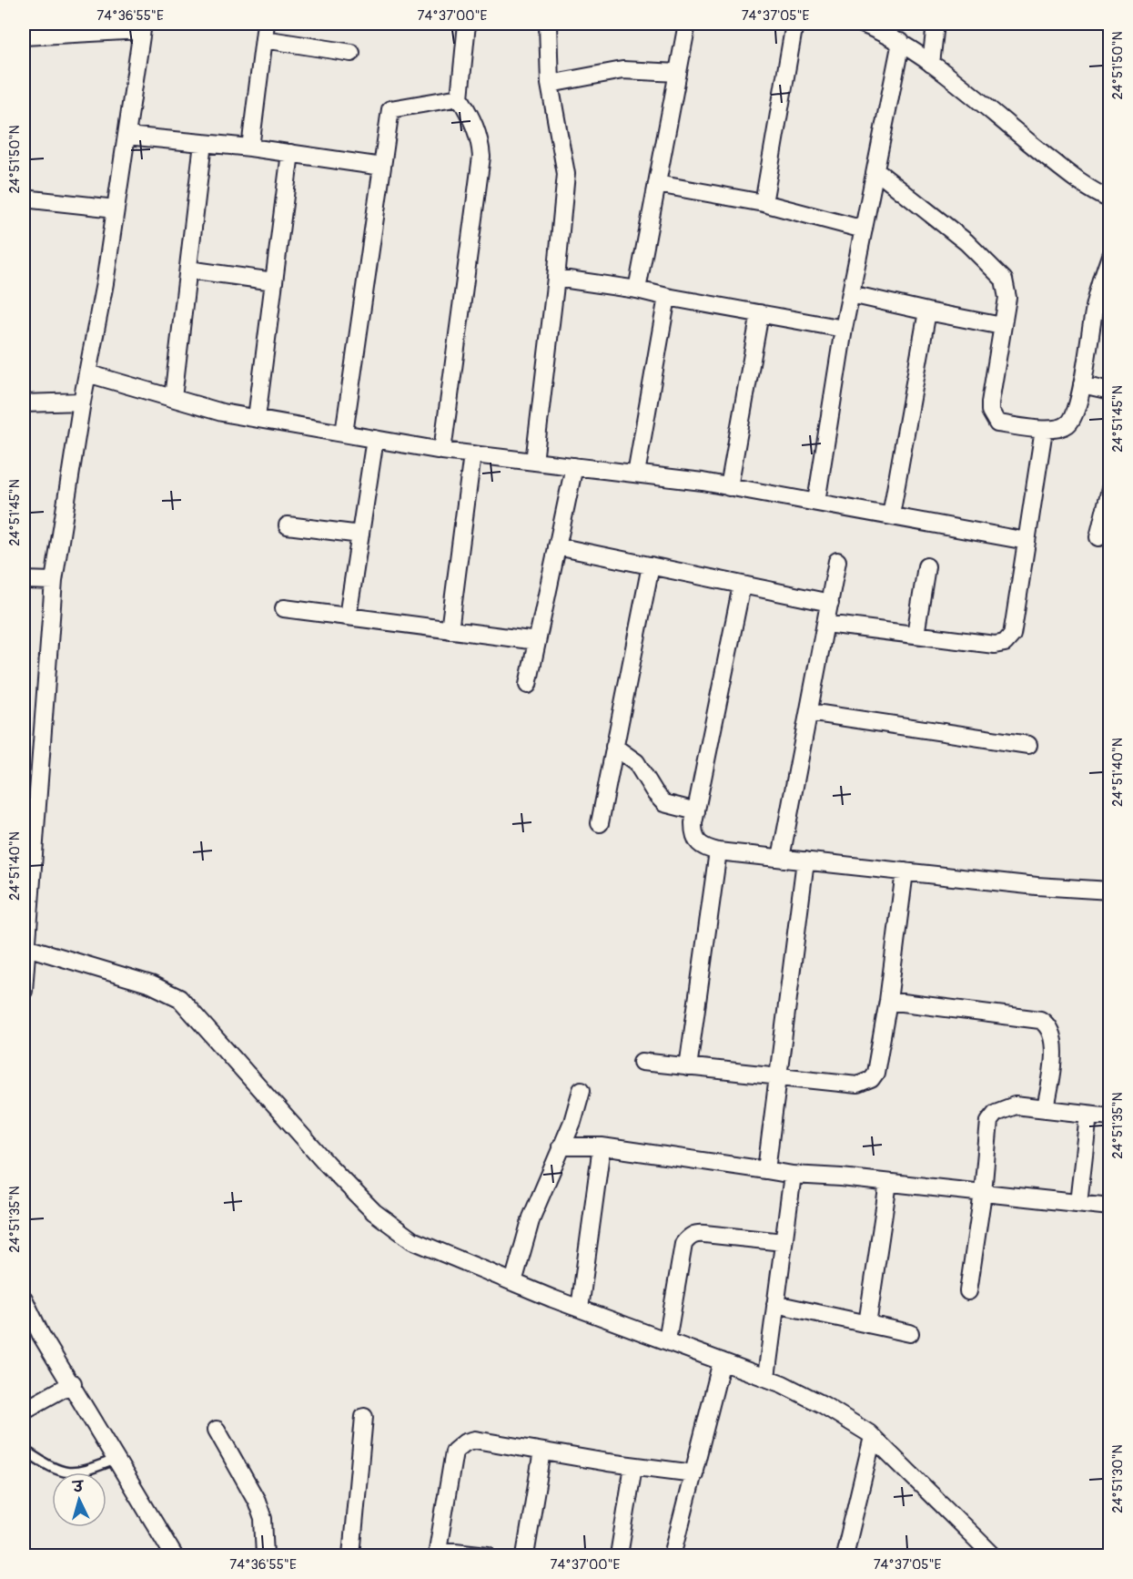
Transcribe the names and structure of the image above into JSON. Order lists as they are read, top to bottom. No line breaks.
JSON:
{"north":"top","coordinates":["74°36'55\"E","74°37'00\"E","74°37'05\"E","24°51'50\"N","24°51'45\"N","24°51'40\"N","24°51'35\"N","24°51'30\"N"]}
